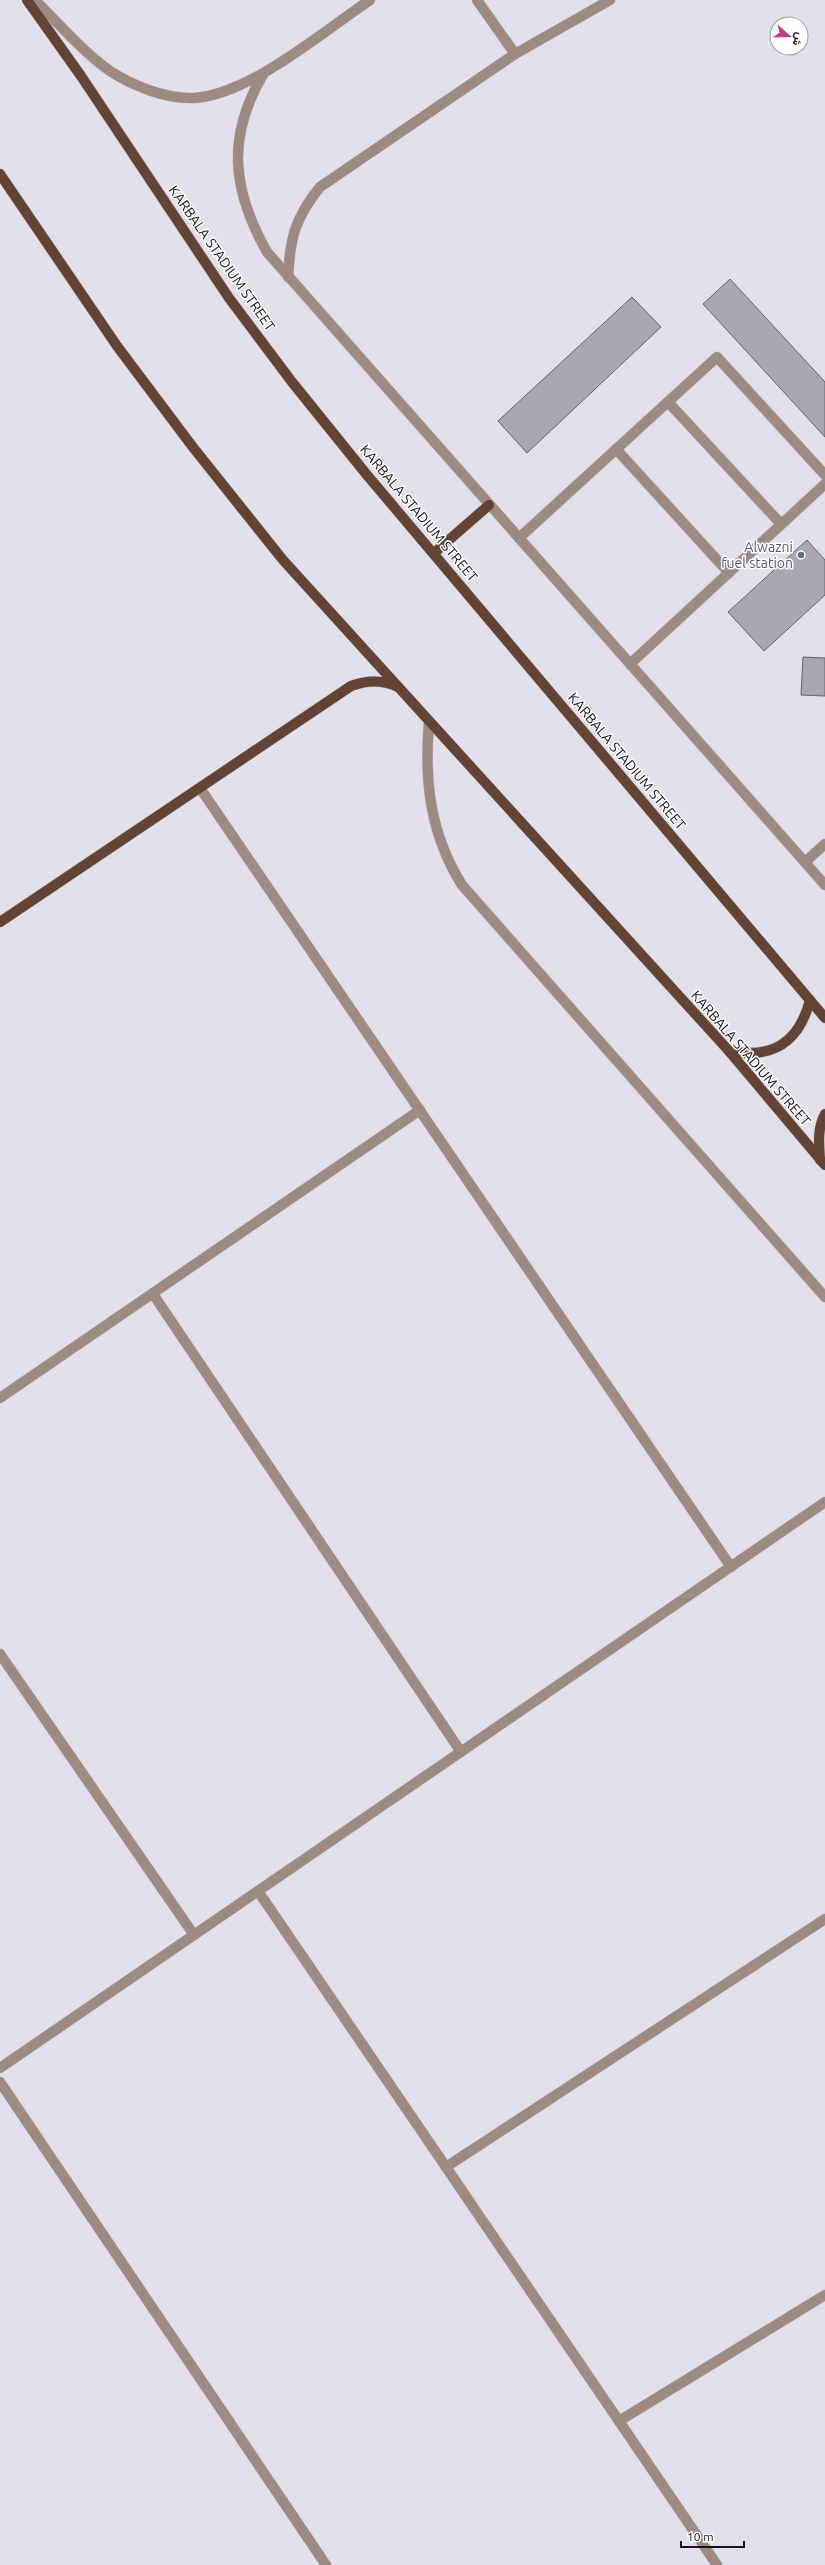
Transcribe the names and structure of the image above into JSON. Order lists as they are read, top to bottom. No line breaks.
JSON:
{"streets":{"main road":["KARBALA STADIUM STREET"]},"places":["Alwazni fuel station"],"scale_bar":"10 m","north":"right"}
